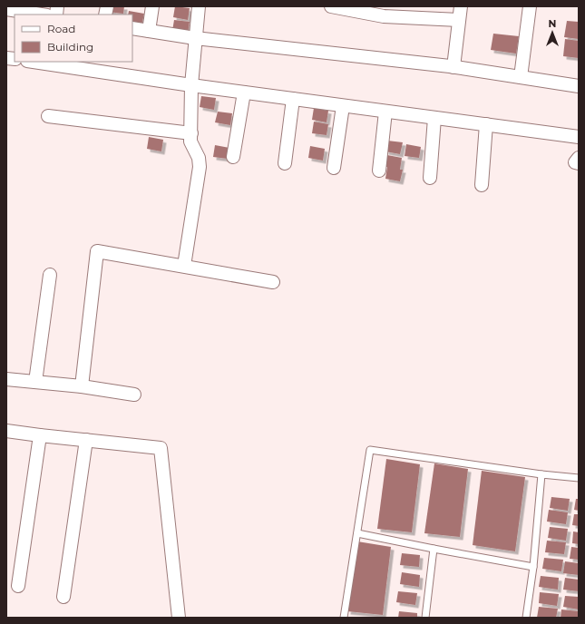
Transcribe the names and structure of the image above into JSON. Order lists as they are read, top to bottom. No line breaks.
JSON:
{"legend":["Road","Building"],"north":"top"}
